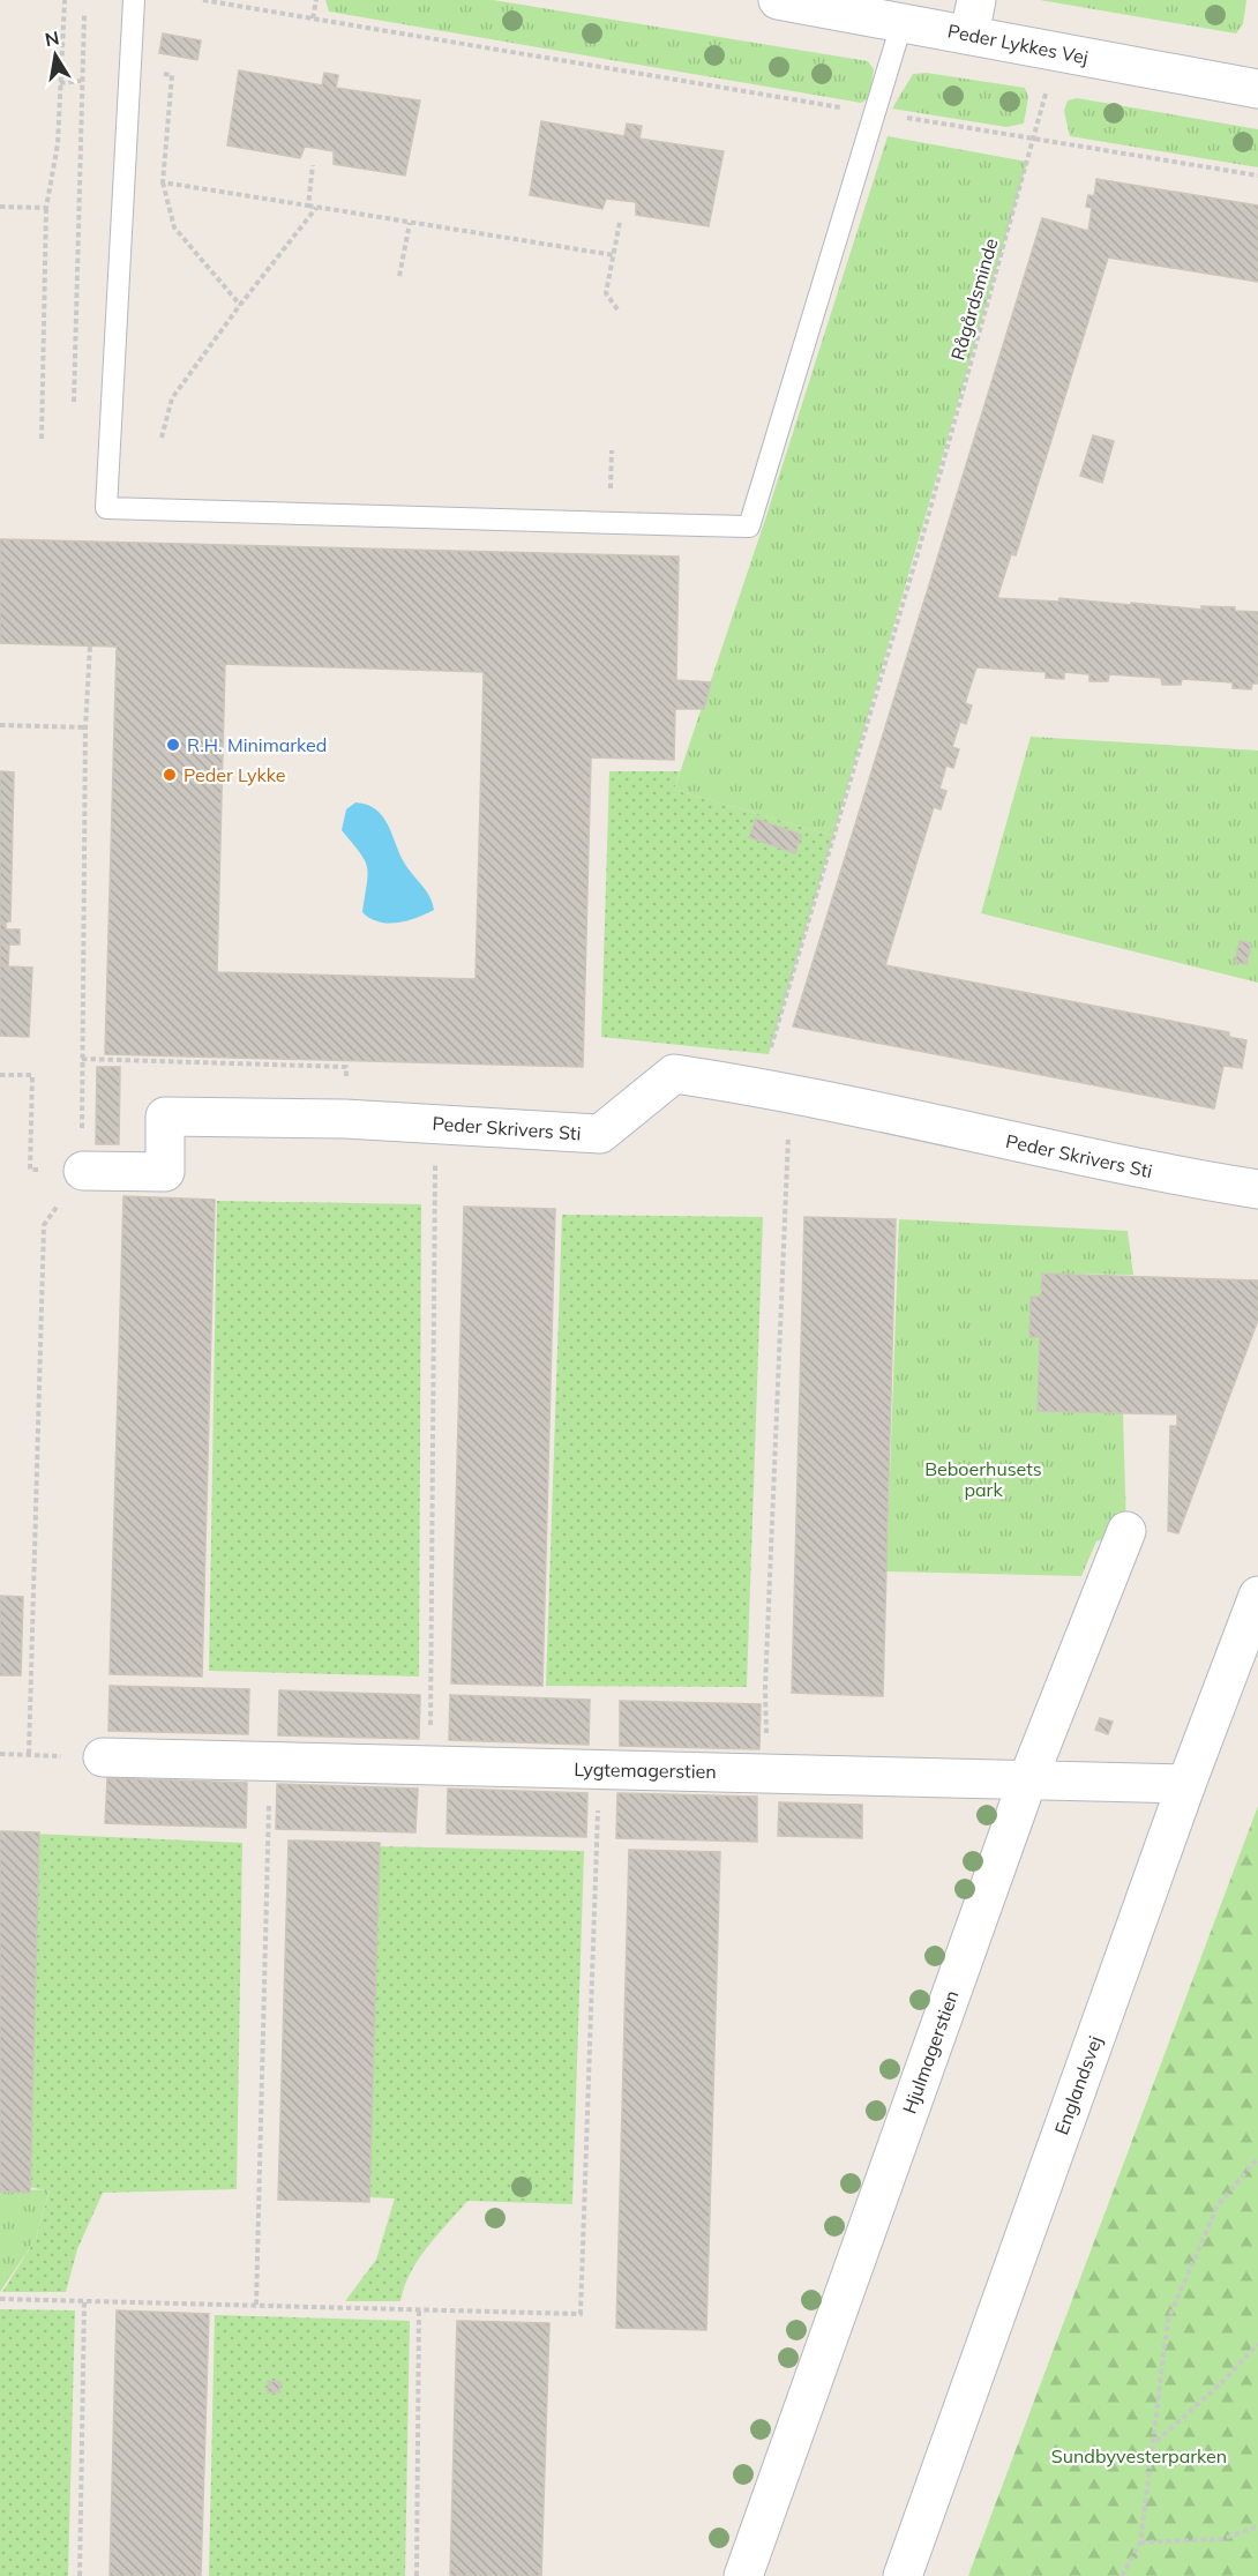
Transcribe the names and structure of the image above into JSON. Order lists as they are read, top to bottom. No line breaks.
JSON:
{"streets":{"street":["Peder Lykkes Vej","Peder Skrivers Sti","Lygtemagerstien","Hjulmagerstien","Englandsvej"],"path":["Rågårdsminde"]},"crossings":[["Peder Lykkes Vej","Rågårdsminde"],["Rågårdsminde","Peder Skrivers Sti"],["Rågårdsminde","Lygtemagerstien"],["Lygtemagerstien","Hjulmagerstien"],["Lygtemagerstien","Englandsvej"]],"parks":["Beboerhusets park","Sundbyvesterparken"],"places":["R.H. Minimarked","Peder Lykke"],"north":"top"}
